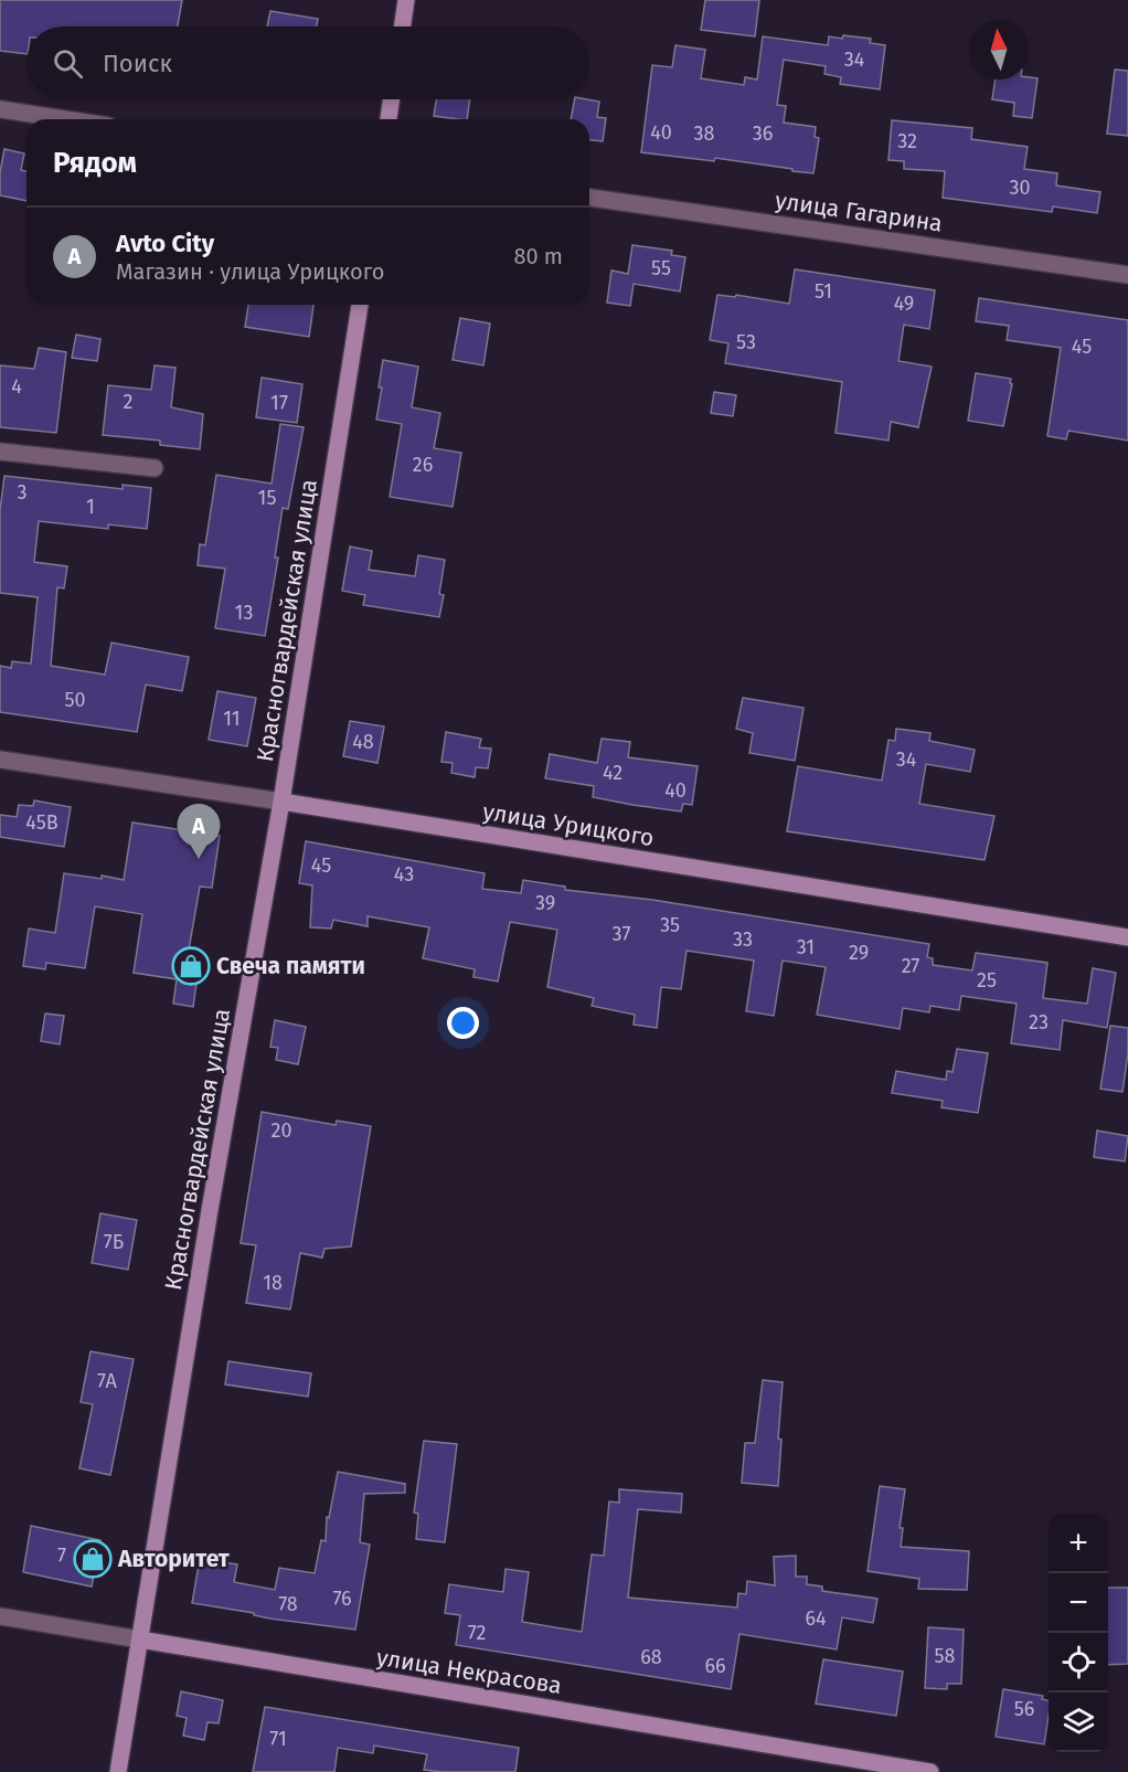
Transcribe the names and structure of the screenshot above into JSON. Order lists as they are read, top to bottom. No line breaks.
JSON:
{"streets":{"street":["улица Гагарина","Красногвардейская улица","улица Урицкого","улица Некрасова"]},"crossings":[["Красногвардейская улица","улица Урицкого"],["Красногвардейская улица","улица Некрасова"]],"places":{"shop":["Свеча памяти","Авторитет"]},"house_numbers":["34","40","38","36","32","30","55","51","49","53","45","4","2","17","26","3","15","1","13","50","11","48","34","42","40","45В","45","43","39","35","37","33","31","29","27","25","23","20","7Б","18","7А","7","76","78","64","72","58","68","66","56","71"],"north":"top","page":{"search":"Поиск","heading":"Рядом","list":[{"mark":"A","name":"Avto City","note":"Магазин · улица Урицкого","value":"80 m"}],"pins":"A","map_buttons":["+","−"]}}
